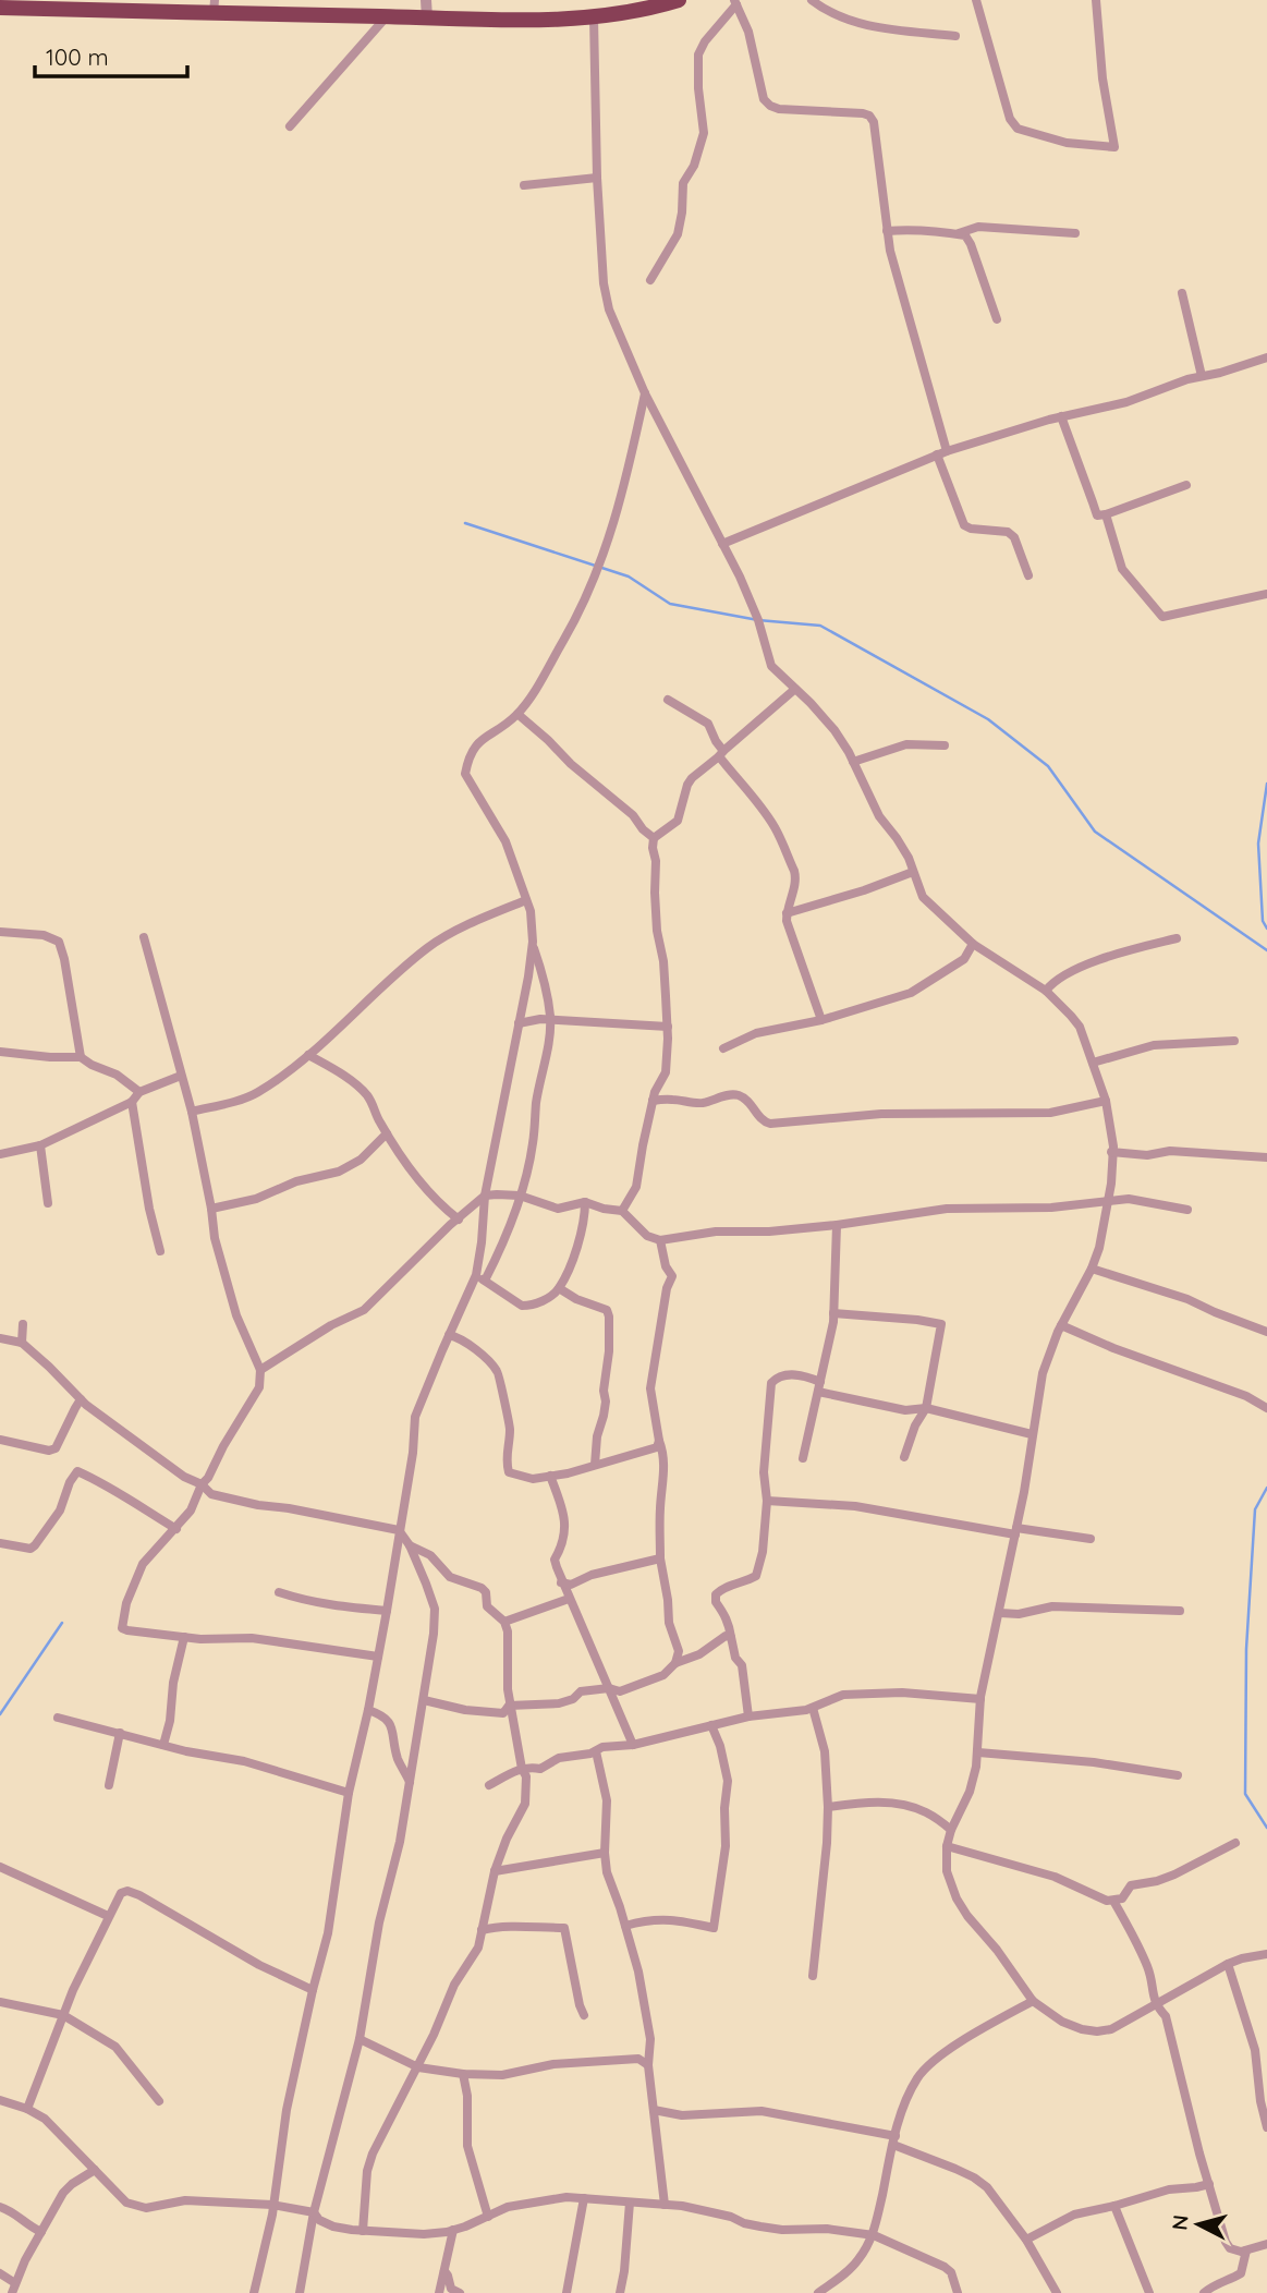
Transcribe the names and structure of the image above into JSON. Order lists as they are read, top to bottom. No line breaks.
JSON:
{"scale_bar":"100 m","north":"left"}
